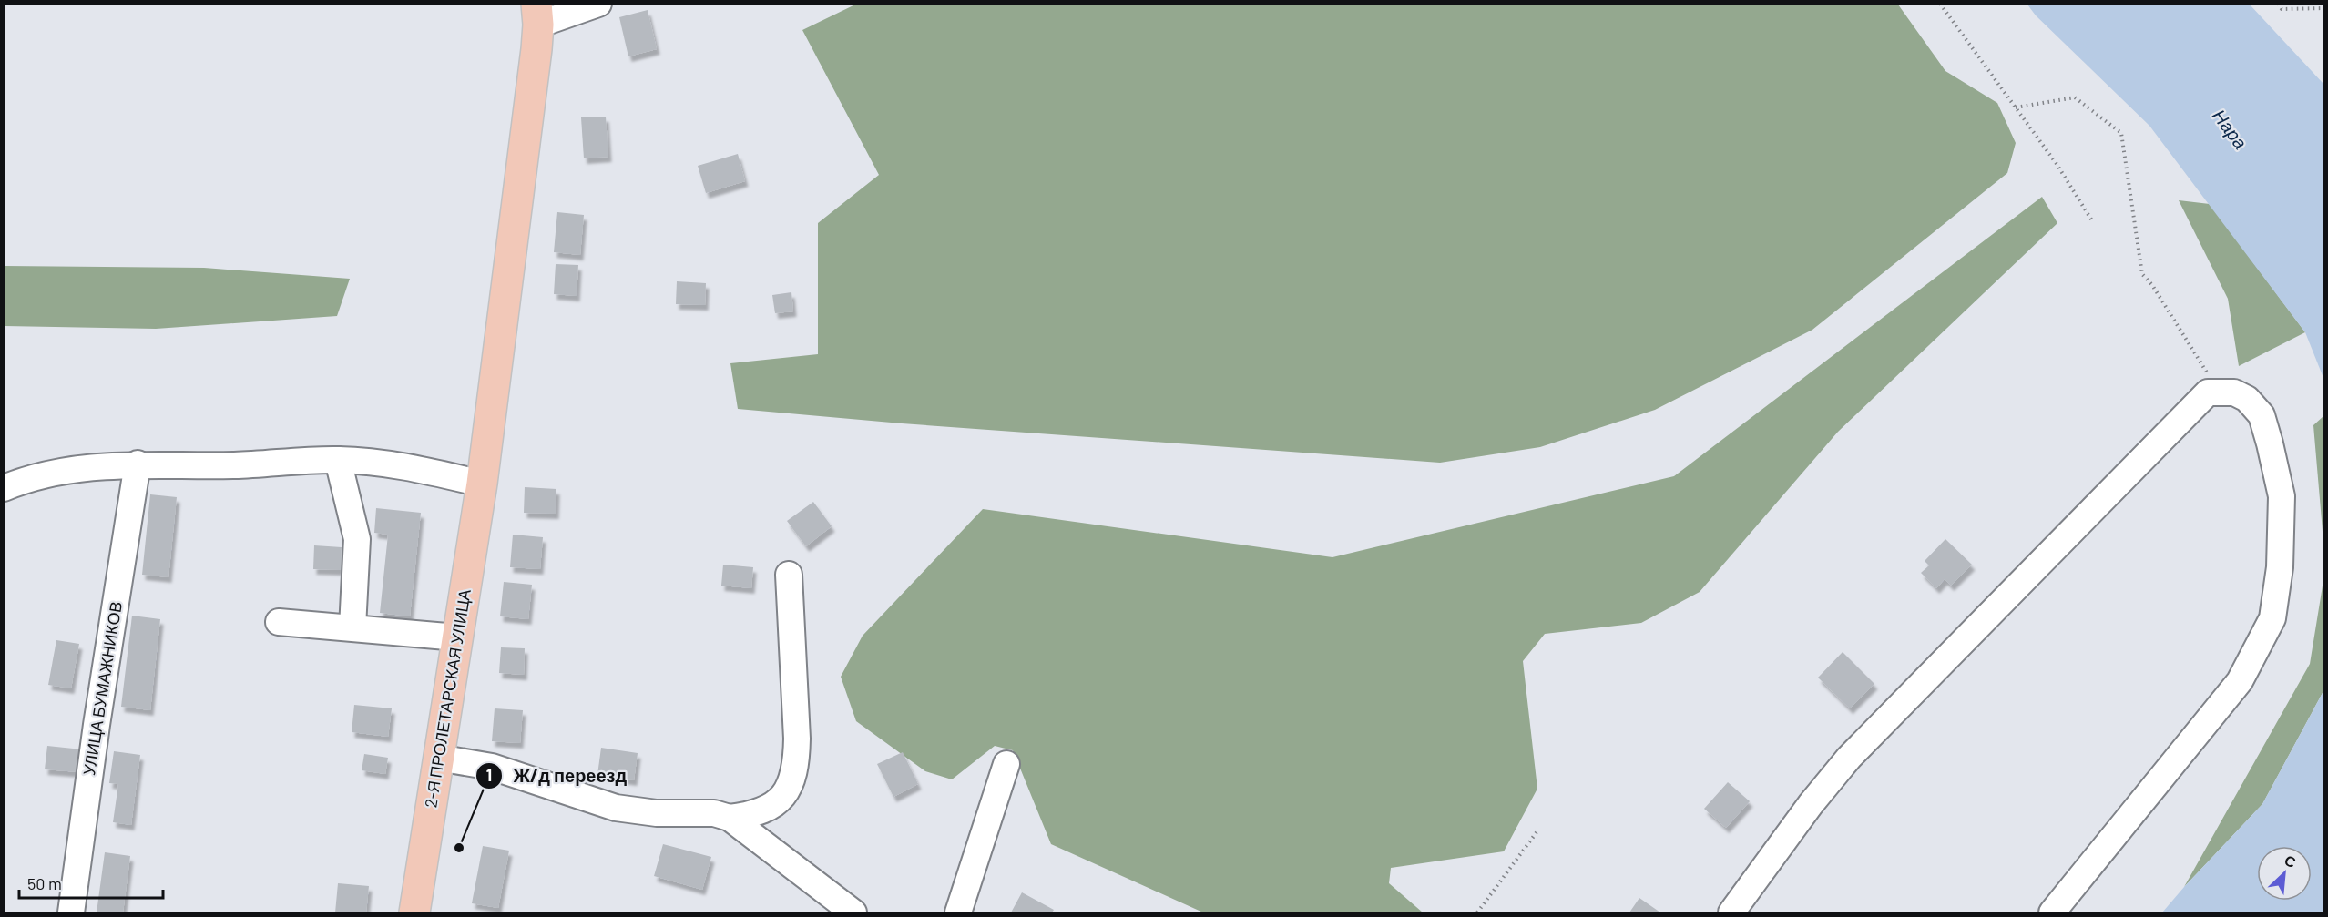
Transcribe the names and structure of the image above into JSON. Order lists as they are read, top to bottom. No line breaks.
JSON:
{"streets":{"main road":["2-Я ПРОЛЕТАРСКАЯ УЛИЦА"],"street":["УЛИЦА БУМАЖНИКОВ"]},"water":["Нара"],"places":["Ж/д переезд"],"scale_bar":"50 m","north":"top right"}
